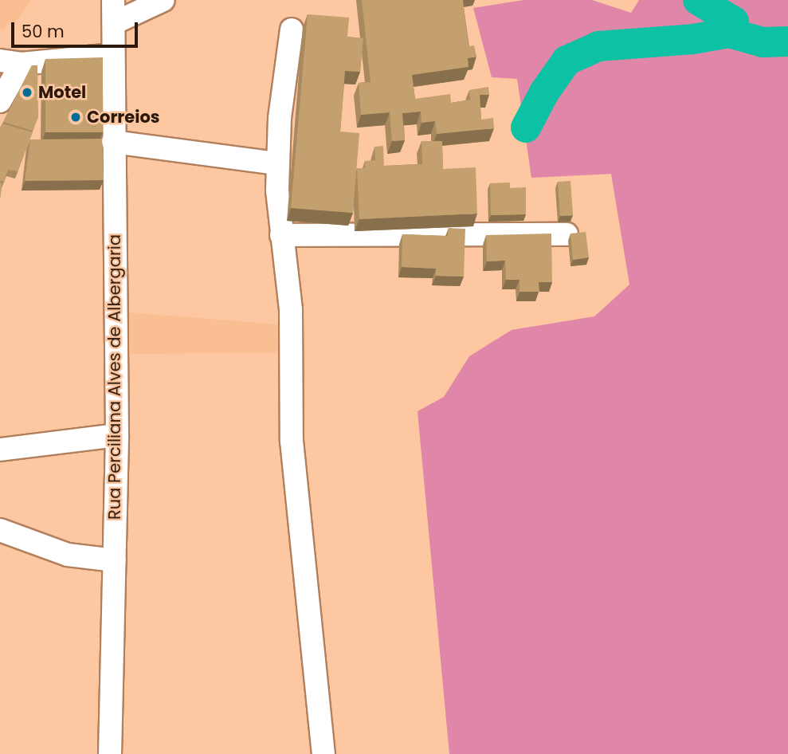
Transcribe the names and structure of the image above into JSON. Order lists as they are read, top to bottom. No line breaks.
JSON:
{"streets":{"street":["Rua Perciliana Alves de Albergaria"]},"places":["Motel","Correios"],"scale_bar":"50 m"}
